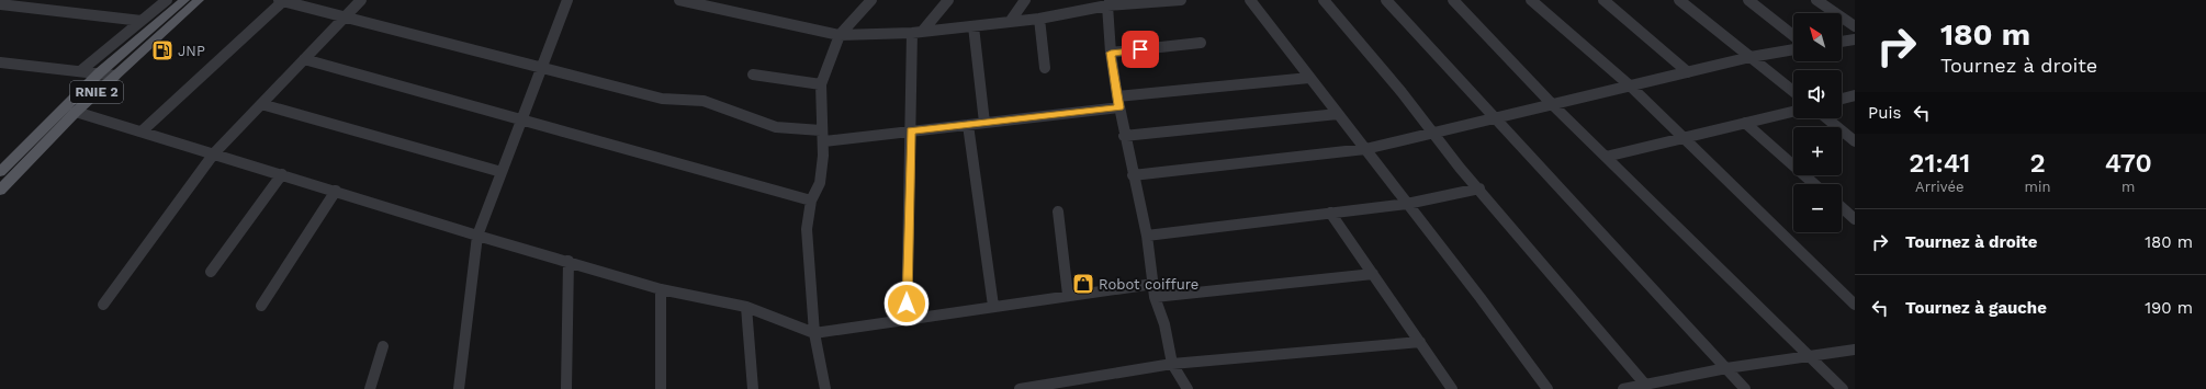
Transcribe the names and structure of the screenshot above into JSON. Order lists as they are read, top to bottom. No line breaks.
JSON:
{"streets":{"main road":["RNIE 2"]},"places":{"fuel station":["JNP"],"shop":["Robot coiffure"]},"north":"top left","page":{"turn":["180 m","Tournez à droite"],"map_buttons":["+","−"],"then":"Puis","eta":["21:41","Arrivée","2","min","470","m"],"list":[{"name":"Tournez à droite","value":"180 m"},{"name":"Tournez à gauche","value":"190 m"}]}}
